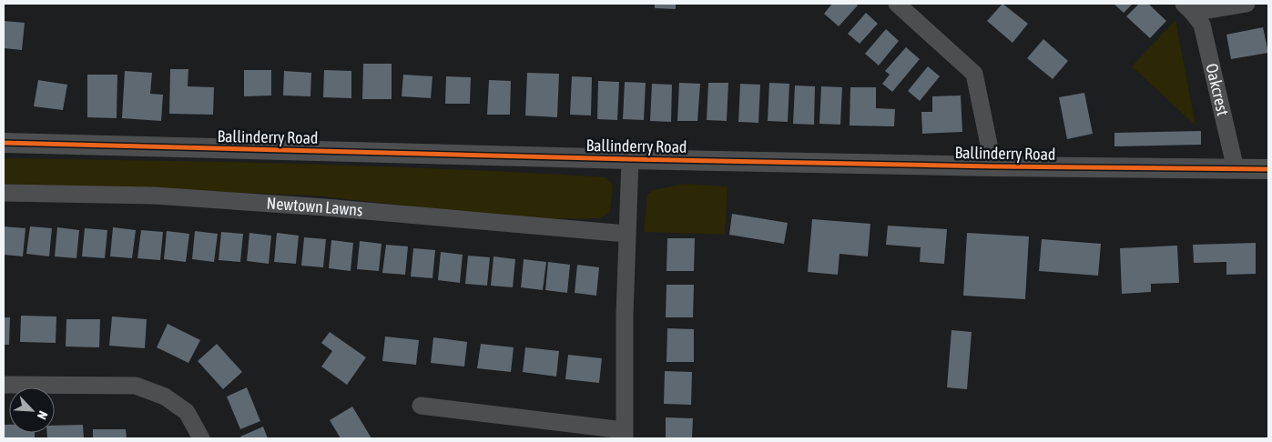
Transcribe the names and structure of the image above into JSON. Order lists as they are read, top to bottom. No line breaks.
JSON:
{"streets":{"street":["Oakcrest","Ballinderry Road","Newtown Lawns"]},"crossings":[["Oakcrest","Ballinderry Road"]],"north":"bottom right"}
